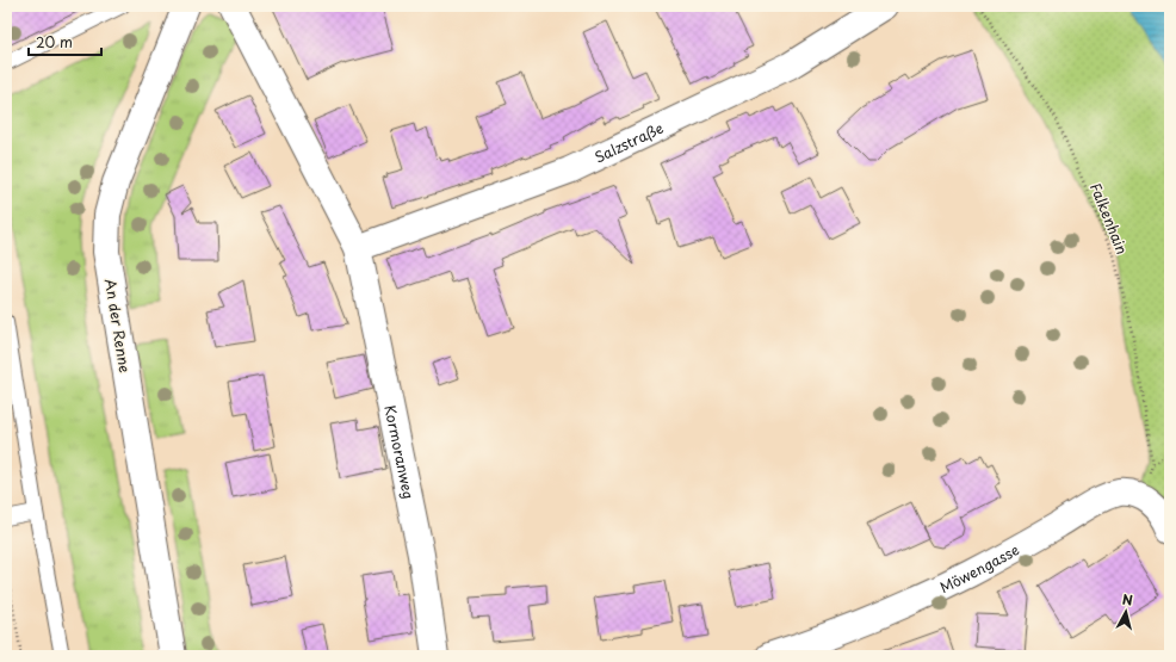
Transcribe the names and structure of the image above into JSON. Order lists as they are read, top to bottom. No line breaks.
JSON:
{"streets":{"street":["Salzstraße","An der Renne","Kormoranweg","Möwengasse"],"path":["Falkenhain"]},"crossings":[["Salzstraße","Kormoranweg"]],"scale_bar":"20 m","north":"top"}
